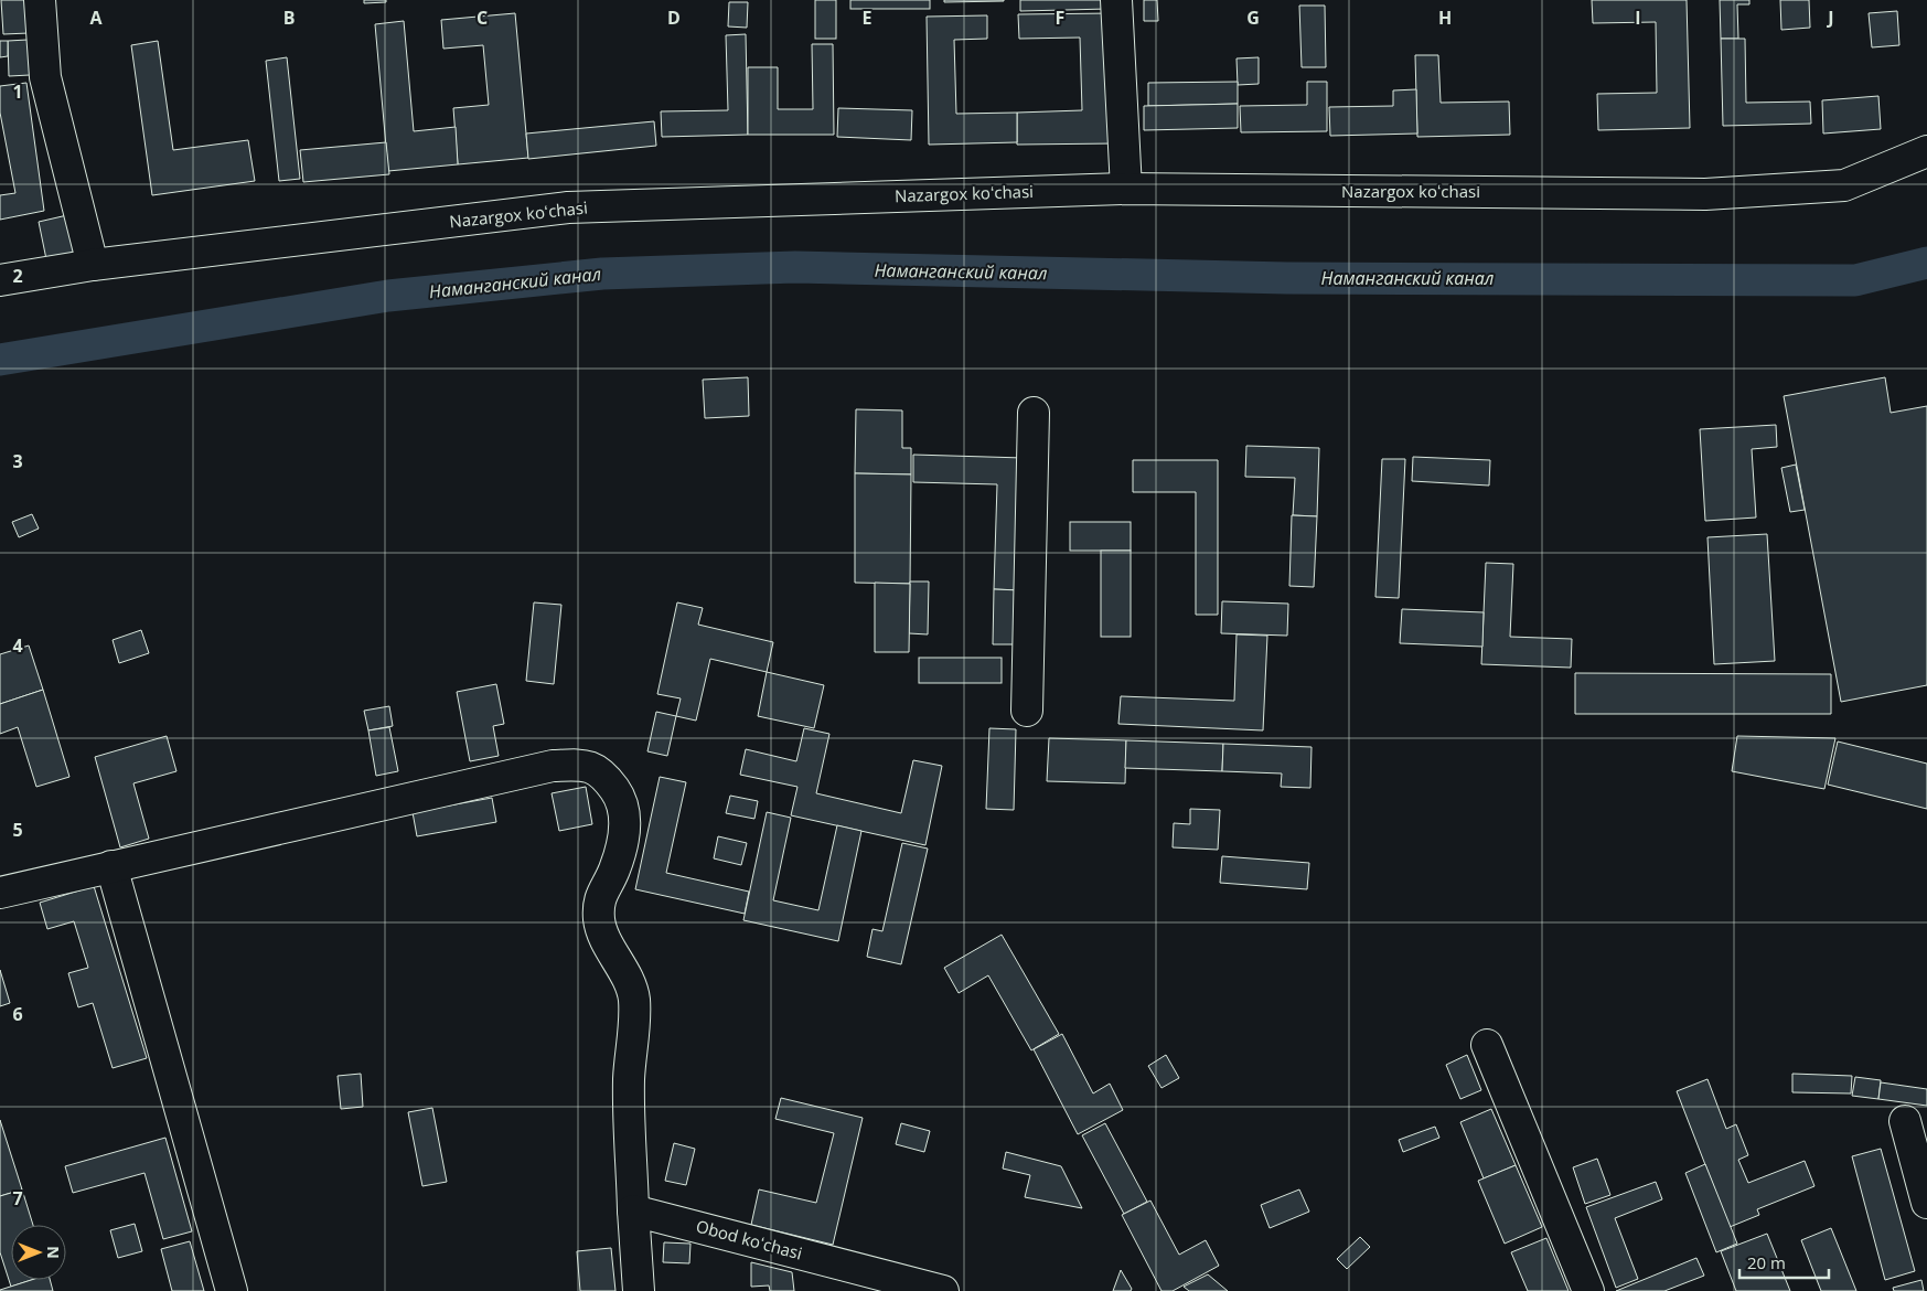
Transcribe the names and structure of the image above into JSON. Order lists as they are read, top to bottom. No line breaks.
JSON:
{"streets":{"street":["Nazargox koʻchasi","Obod koʻchasi"]},"water":["Наманганский канал"],"scale_bar":"20 m","north":"right","grid":{"columns":["A","B","C","D","E","F","G","H","I","J"],"rows":["1","2","3","4","5","6","7"]}}
